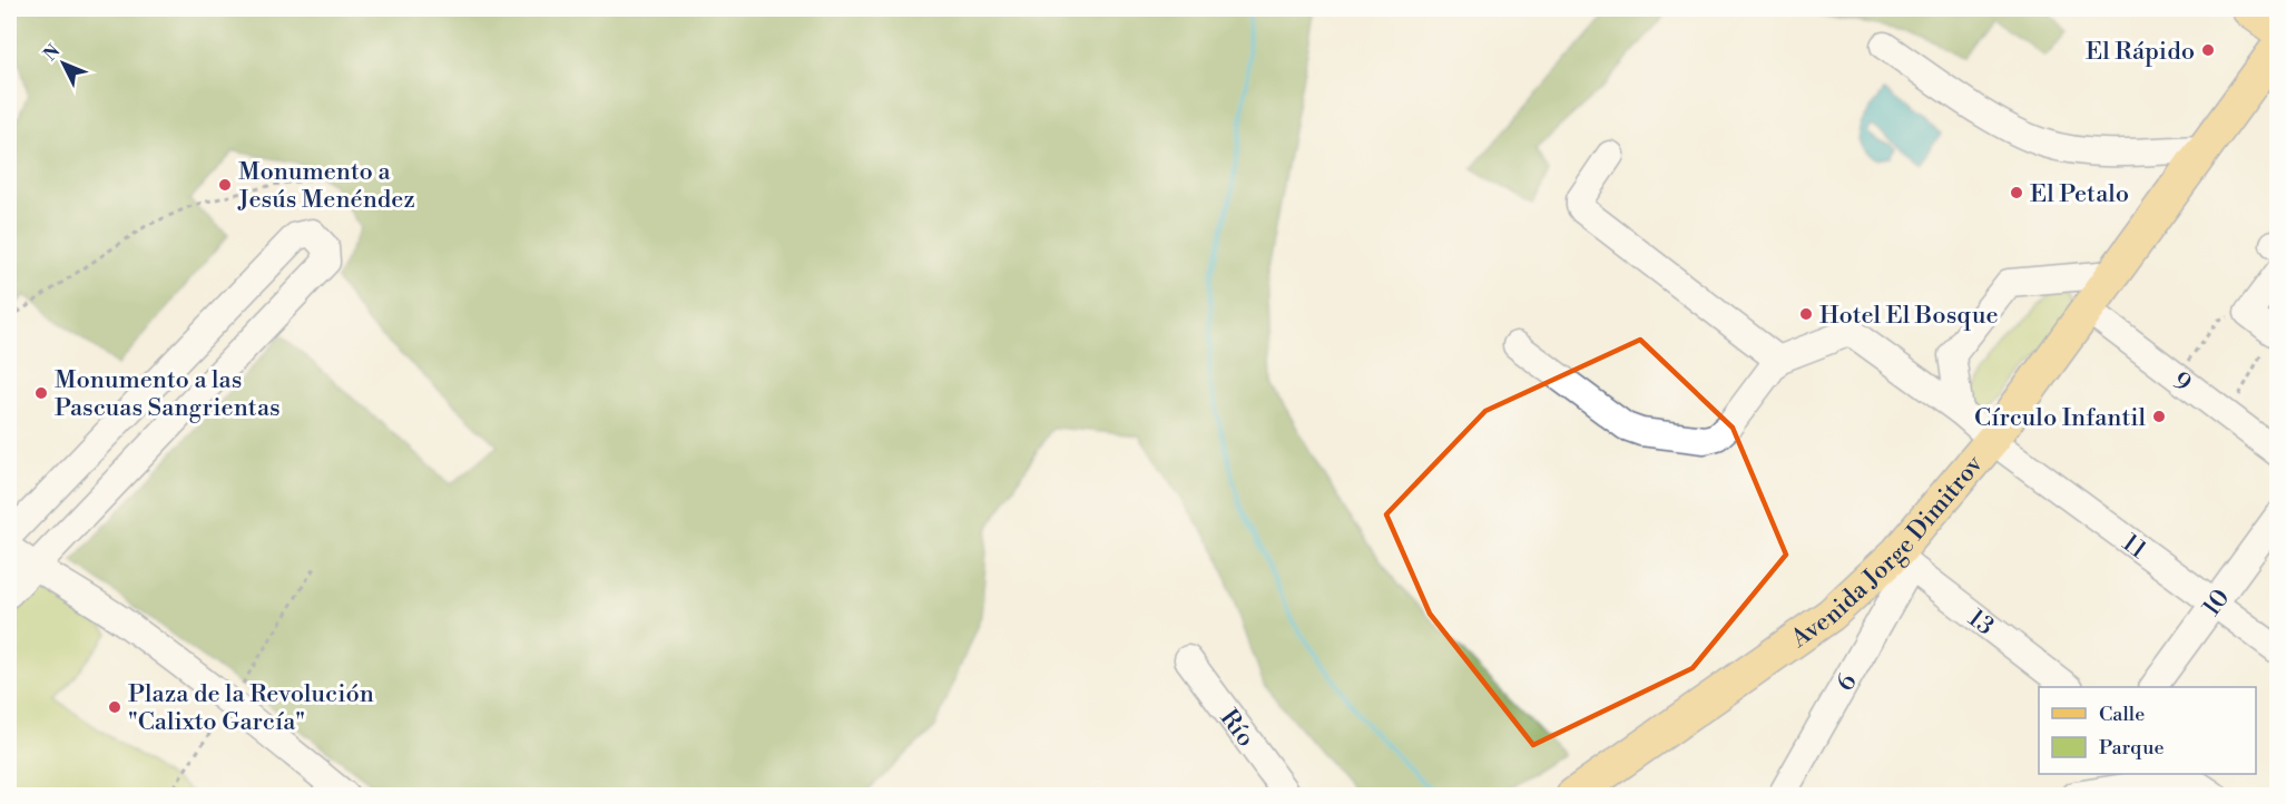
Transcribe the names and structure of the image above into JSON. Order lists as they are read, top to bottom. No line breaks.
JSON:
{"streets":{"main road":["Avenida Jorge Dimitrov"],"street":["9","11","10","13","6","Río"]},"crossings":[["9","Avenida Jorge Dimitrov"],["11","Avenida Jorge Dimitrov"],["11","10"],["Avenida Jorge Dimitrov","13"],["Avenida Jorge Dimitrov","6"],["13","6"]],"places":["El Rápido","Monumento a Jesús Menéndez","El Petalo","Hotel El Bosque","Monumento a las Pascuas Sangrientas","Círculo Infantil","Plaza de la Revolución \"Calixto García\""],"legend":["Calle","Parque"],"north":"top left"}
